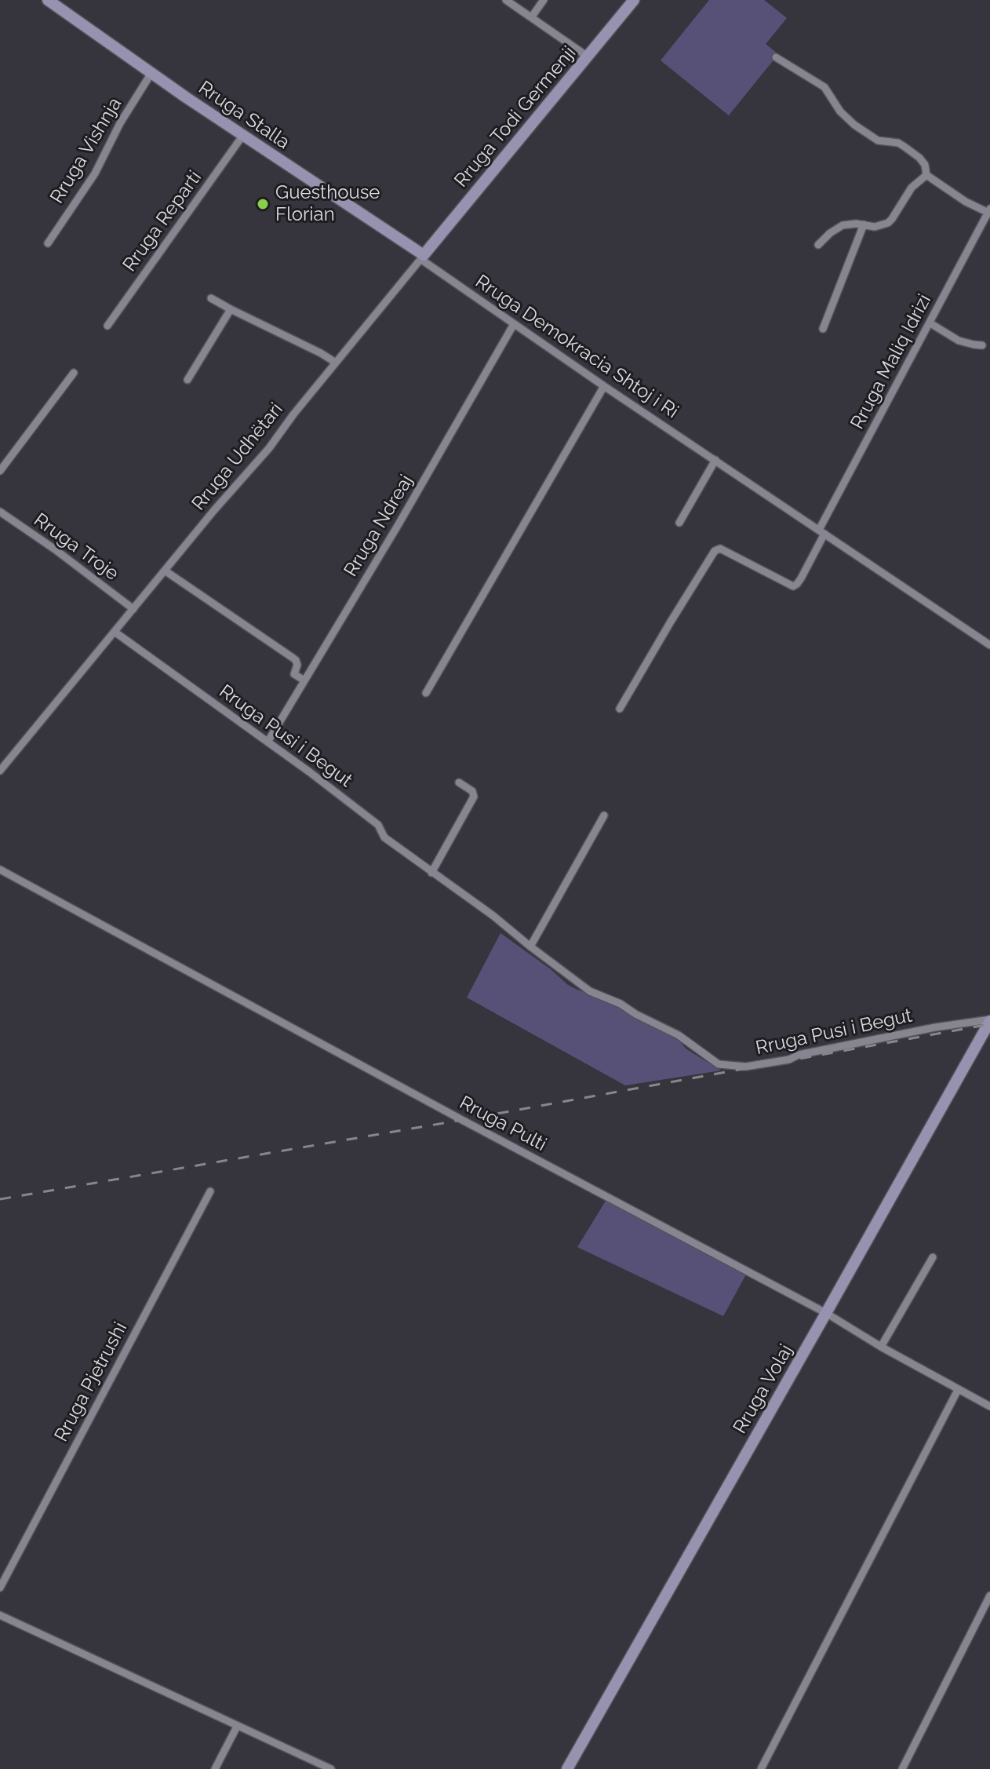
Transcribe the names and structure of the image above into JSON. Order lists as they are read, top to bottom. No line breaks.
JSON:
{"streets":{"street":["Rruga Stalla","Rruga Todi Germenji","Rruga Vishnja","Rruga Reparti","Rruga Demokracia Shtoj i Ri","Rruga Maliq Idrizi","Rruga Udhëtari","Rruga Ndreaj","Rruga Troje","Rruga Pusi i Begut","Rruga Pulti","Rruga Pjetrushi","Rruga Volaj"]},"crossings":[["Rruga Stalla","Rruga Todi Germenji"],["Rruga Stalla","Rruga Vishnja"],["Rruga Stalla","Rruga Reparti"],["Rruga Stalla","Rruga Demokracia Shtoj i Ri"],["Rruga Stalla","Rruga Udhëtari"],["Rruga Todi Germenji","Rruga Demokracia Shtoj i Ri"],["Rruga Todi Germenji","Rruga Udhëtari"],["Rruga Demokracia Shtoj i Ri","Rruga Maliq Idrizi"],["Rruga Demokracia Shtoj i Ri","Rruga Udhëtari"],["Rruga Demokracia Shtoj i Ri","Rruga Ndreaj"],["Rruga Udhëtari","Rruga Troje"],["Rruga Udhëtari","Rruga Pusi i Begut"],["Rruga Ndreaj","Rruga Pusi i Begut"],["Rruga Pusi i Begut","Rruga Volaj"],["Rruga Pulti","Rruga Volaj"]],"places":["Guesthouse Florian"]}
